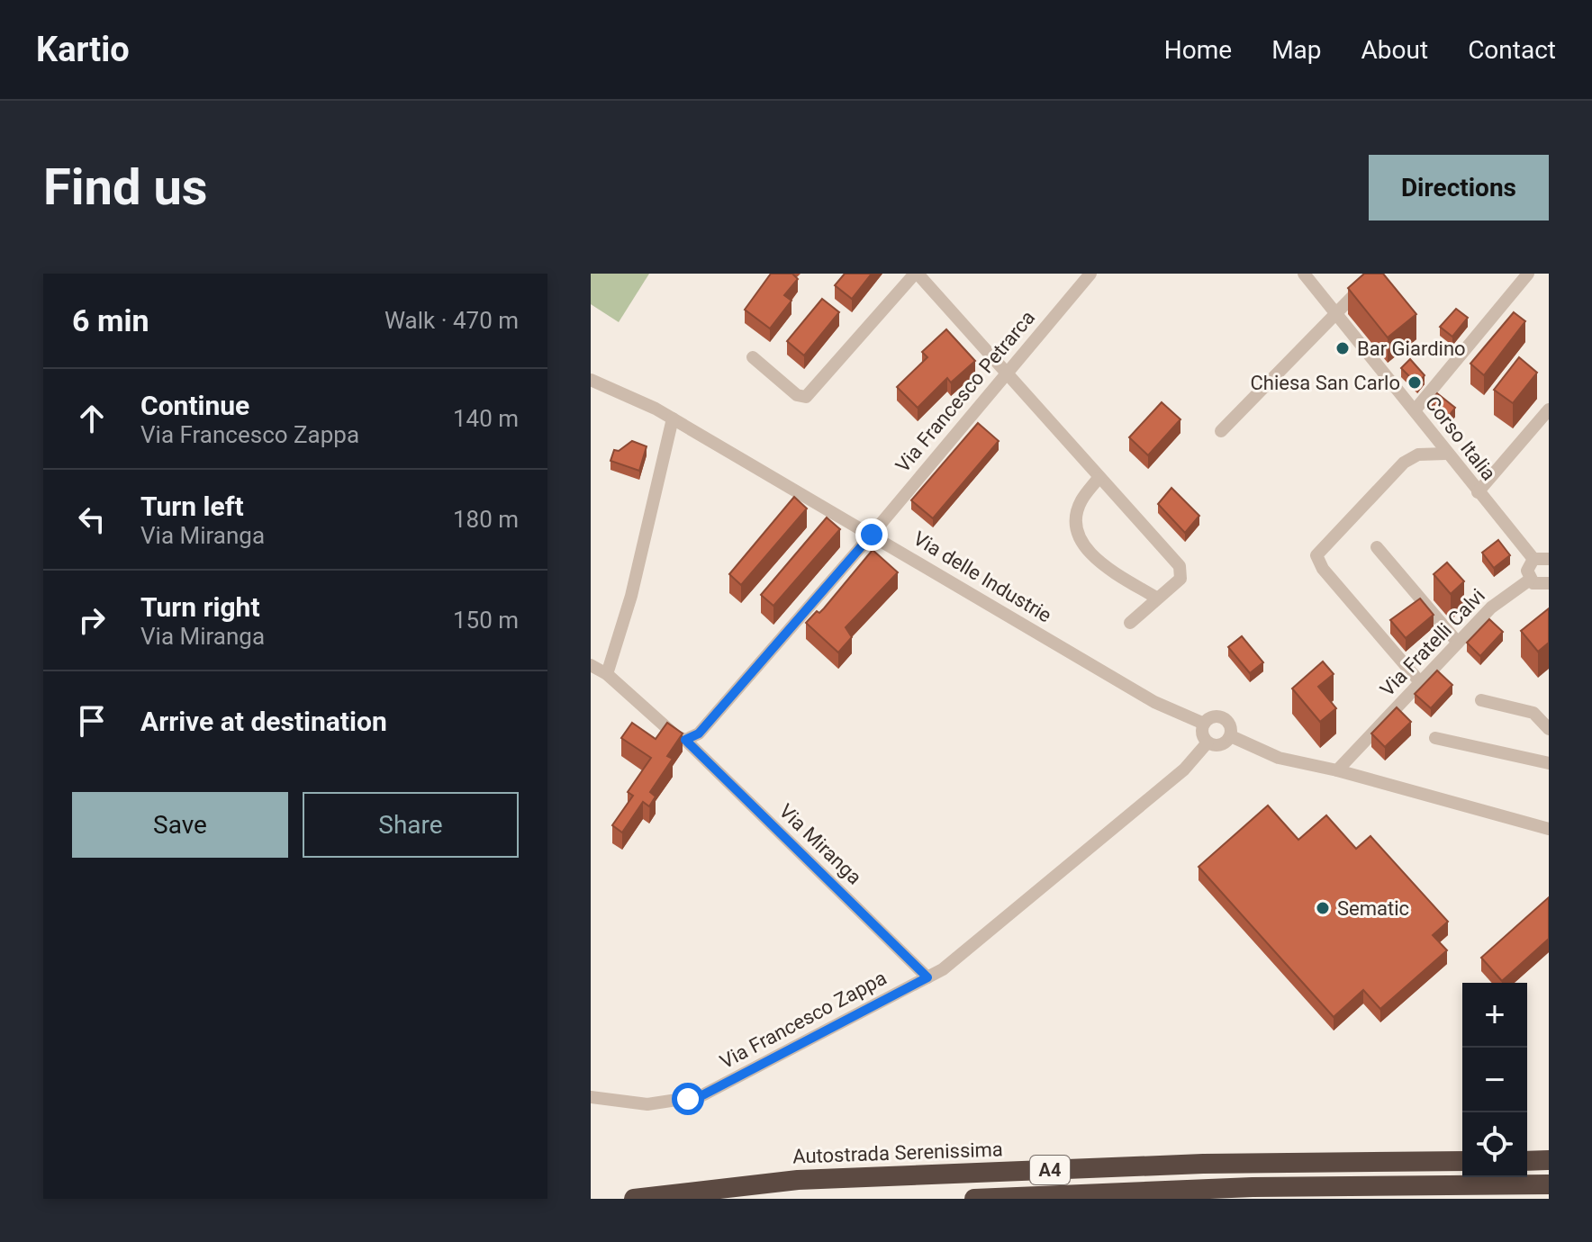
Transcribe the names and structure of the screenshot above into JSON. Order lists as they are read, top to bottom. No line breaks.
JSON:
{"streets":{"highway":["Autostrada Serenissima","A4"],"street":["Via Francesco Petrarca","Corso Italia","Via delle Industrie","Via Fratelli Calvi","Via Miranga","Via Francesco Zappa"]},"crossings":[["Via Francesco Petrarca","Via delle Industrie"],["Via delle Industrie","Via Fratelli Calvi"],["Via delle Industrie","Via Francesco Zappa"],["Via Miranga","Via Francesco Zappa"]],"places":["Bar Giardino","Chiesa San Carlo","Sematic"],"page":{"header":"Kartio","nav":["Home","Map","About","Contact"],"buttons":["Directions",["Save","Share"]],"title":"Find us","heading":["6 min","Walk · 470 m"],"list":[["Continue","Via Francesco Zappa","140 m"],["Turn left","Via Miranga","180 m"],["Turn right","Via Miranga","150 m"],"Arrive at destination"],"map_buttons":["+","−"]}}
